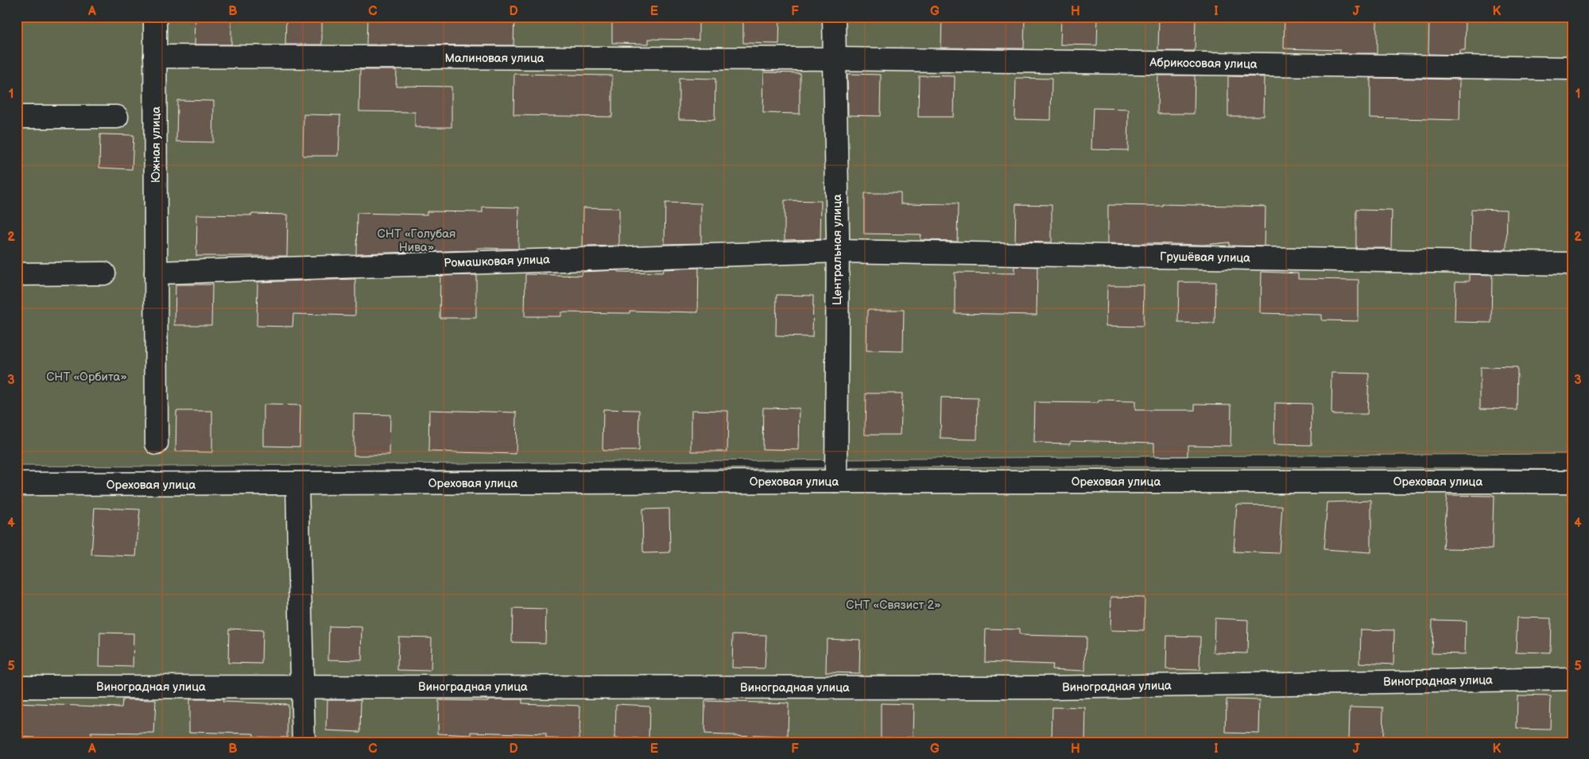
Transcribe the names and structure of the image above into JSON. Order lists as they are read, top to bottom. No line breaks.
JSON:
{"streets":{"street":["Малиновая улица","Абрикосовая улица","Южная улица","Центральная улица","Грушёвая улица","Ромашковая улица","Ореховая улица","Виноградная улица"]},"crossings":[["Малиновая улица","Абрикосовая улица"],["Малиновая улица","Южная улица"],["Малиновая улица","Центральная улица"],["Абрикосовая улица","Центральная улица"],["Южная улица","Ромашковая улица"],["Центральная улица","Грушёвая улица"],["Центральная улица","Ромашковая улица"],["Центральная улица","Ореховая улица"],["Грушёвая улица","Ромашковая улица"]],"parks":["СНТ «Голубая Нива»","СНТ «Орбита»","СНТ «Связист 2»"],"grid":{"columns":["A","B","C","D","E","F","G","H","I","J","K"],"rows":["1","2","3","4","5"]}}
